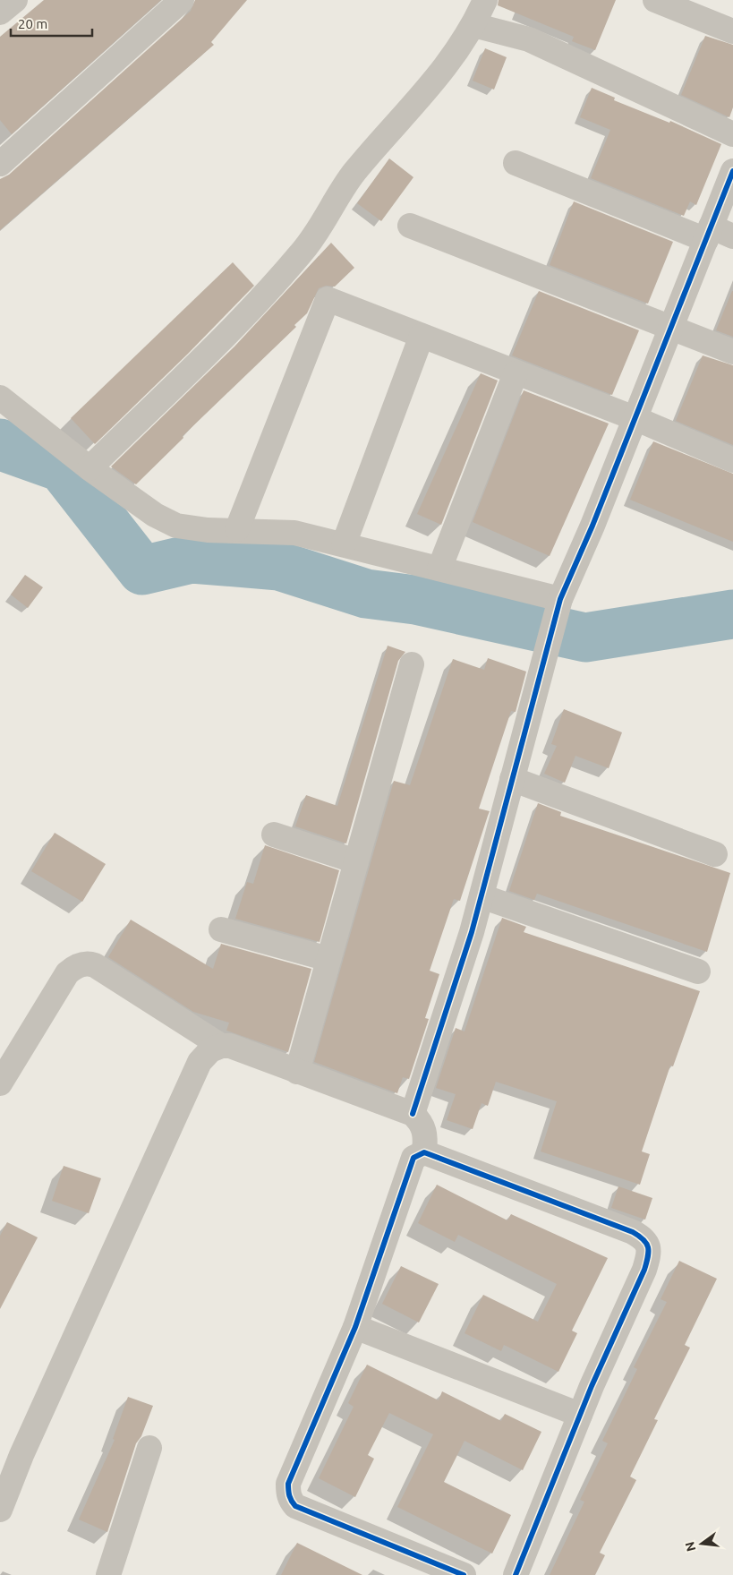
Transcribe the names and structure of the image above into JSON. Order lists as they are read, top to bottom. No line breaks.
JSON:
{"scale_bar":"20 m","north":"left"}
